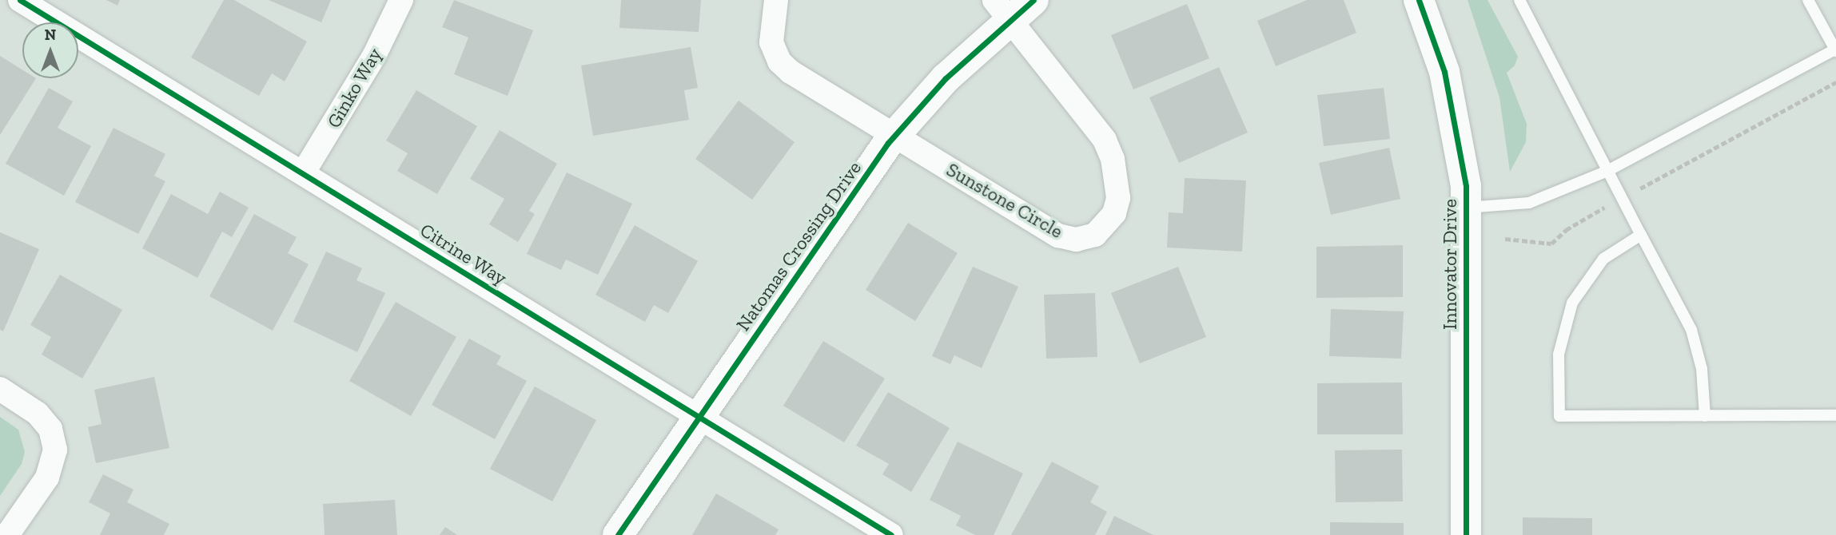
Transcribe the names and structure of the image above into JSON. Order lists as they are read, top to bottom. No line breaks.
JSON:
{"streets":{"street":["Ginko Way","Sunstone Circle","Natomas Crossing Drive","Citrine Way","Innovator Drive"]},"crossings":[["Ginko Way","Citrine Way"],["Sunstone Circle","Natomas Crossing Drive"],["Natomas Crossing Drive","Citrine Way"]],"north":"top"}
